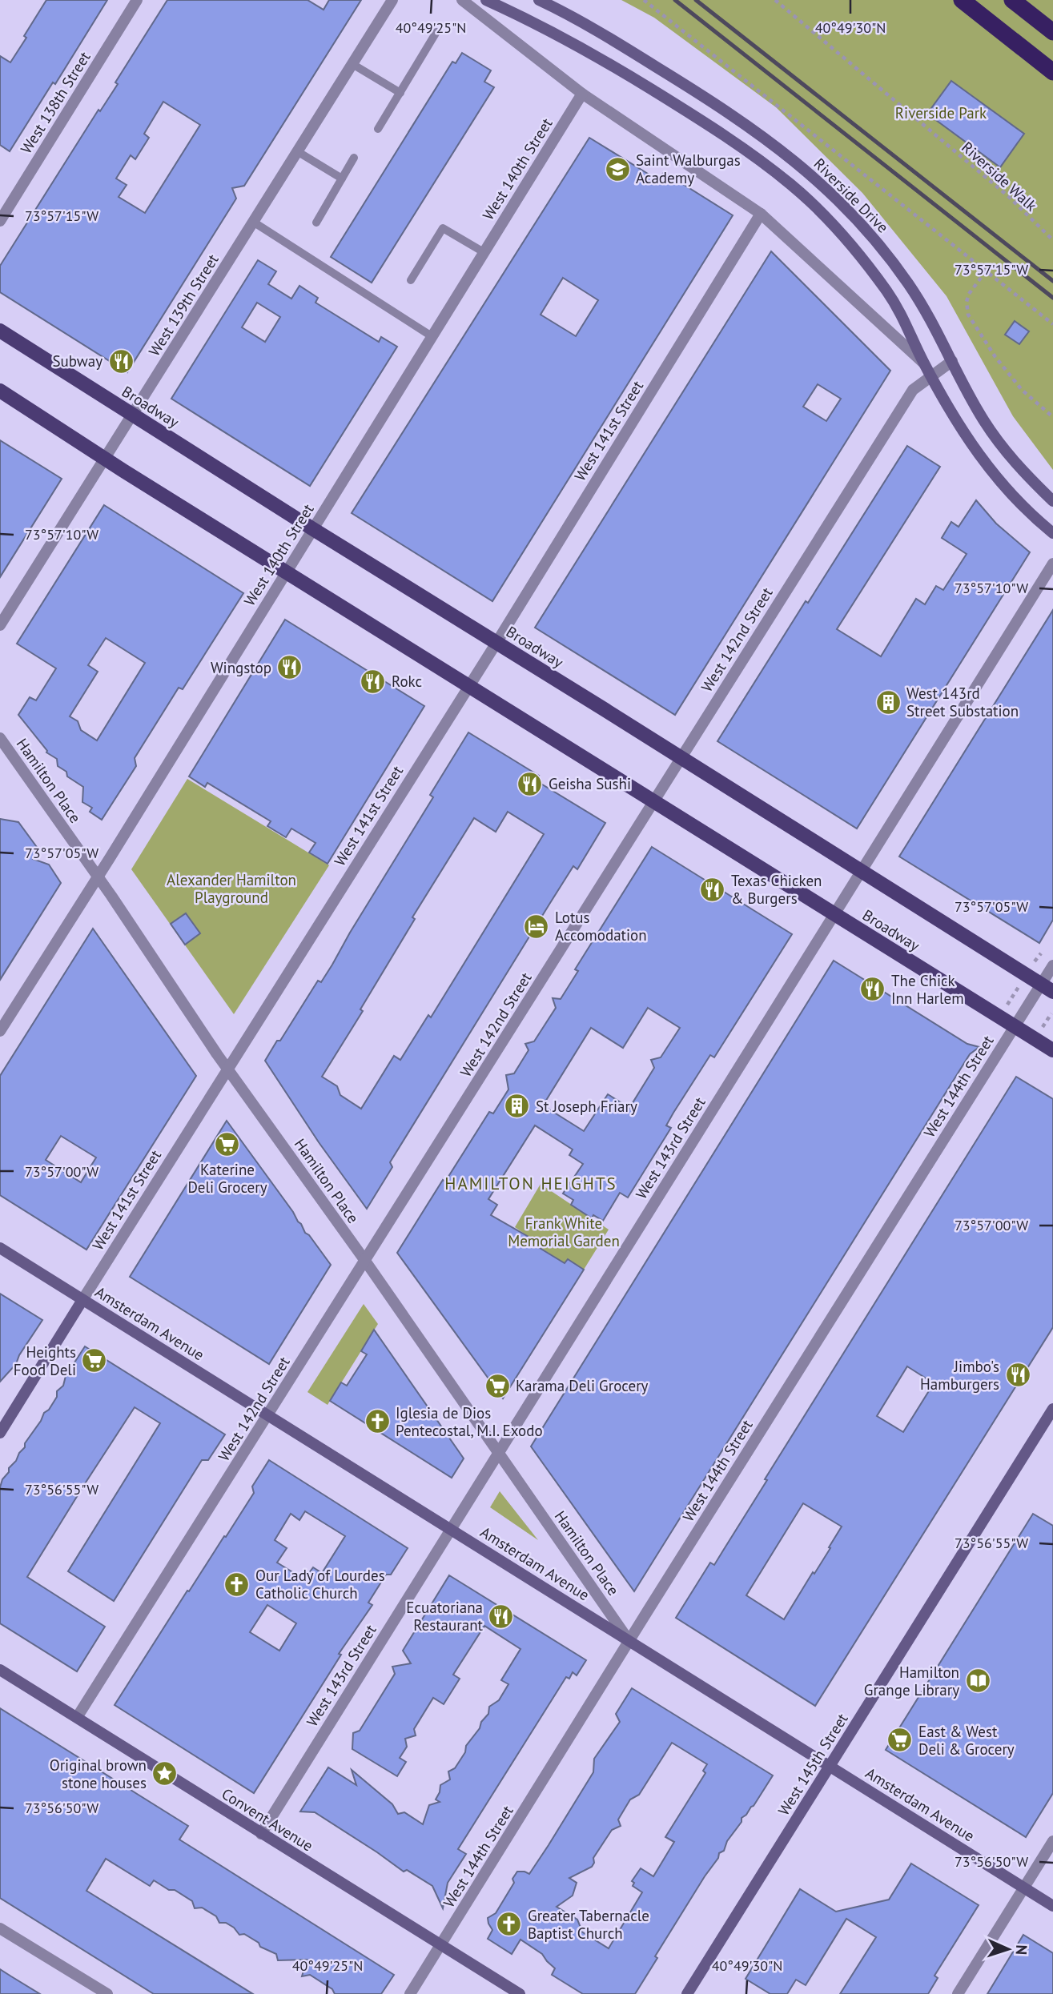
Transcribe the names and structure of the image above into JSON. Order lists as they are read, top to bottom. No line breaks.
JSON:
{"streets":{"main road":["Riverside Drive","Broadway","West 141st Street","Amsterdam Avenue","West 145th Street","Convent Avenue"],"street":["West 138th Street","West 140th Street","West 139th Street","West 142nd Street","Hamilton Place","West 144th Street","West 143rd Street"],"path":["Riverside Walk"]},"crossings":[["West 140th Street","Broadway"],["West 140th Street","Hamilton Place"],["Riverside Drive","West 142nd Street"],["West 139th Street","Broadway"],["Broadway","West 141st Street"],["Broadway","West 142nd Street"],["Broadway","West 144th Street"],["Broadway","West 143rd Street"],["West 141st Street","Hamilton Place"],["West 141st Street","Amsterdam Avenue"],["West 142nd Street","Hamilton Place"],["West 142nd Street","Amsterdam Avenue"],["West 142nd Street","Convent Avenue"],["Hamilton Place","West 144th Street"],["Hamilton Place","West 143rd Street"],["Hamilton Place","Amsterdam Avenue"],["West 144th Street","Amsterdam Avenue"],["West 144th Street","Convent Avenue"],["West 143rd Street","Amsterdam Avenue"],["West 143rd Street","Convent Avenue"],["Amsterdam Avenue","West 145th Street"]],"districts":["HAMILTON HEIGHTS"],"parks":["Riverside Park","Alexander Hamilton Playground","Frank White Memorial Garden"],"places":{"school or university":["Saint Walburgas Academy"],"restaurant":["Subway","Wingstop","Rokc","Geisha Sushi","Texas Chicken & Burgers","The Chick Inn Harlem","Jimbo's Hamburgers","Ecuatoriana Restaurant"],"building":["West 143rd Street Substation","St Joseph Friary"],"hotel":["Lotus Accomodation"],"supermarket":["Katerine Deli Grocery","Heights Food Deli","Karama Deli Grocery","East & West Deli & Grocery"],"church":["Iglesia de Dios Pentecostal, M.I. Exodo","Our Lady of Lourdes Catholic Church","Greater Tabernacle Baptist Church"],"library":["Hamilton Grange Library"],"place":["Original brown stone houses"]},"north":"right","coordinates":["40°49'25\"N","40°49'30\"N","73°57'15\"W","73°57'10\"W","73°57'05\"W","73°57'00\"W","73°56'55\"W","73°56'50\"W"]}
